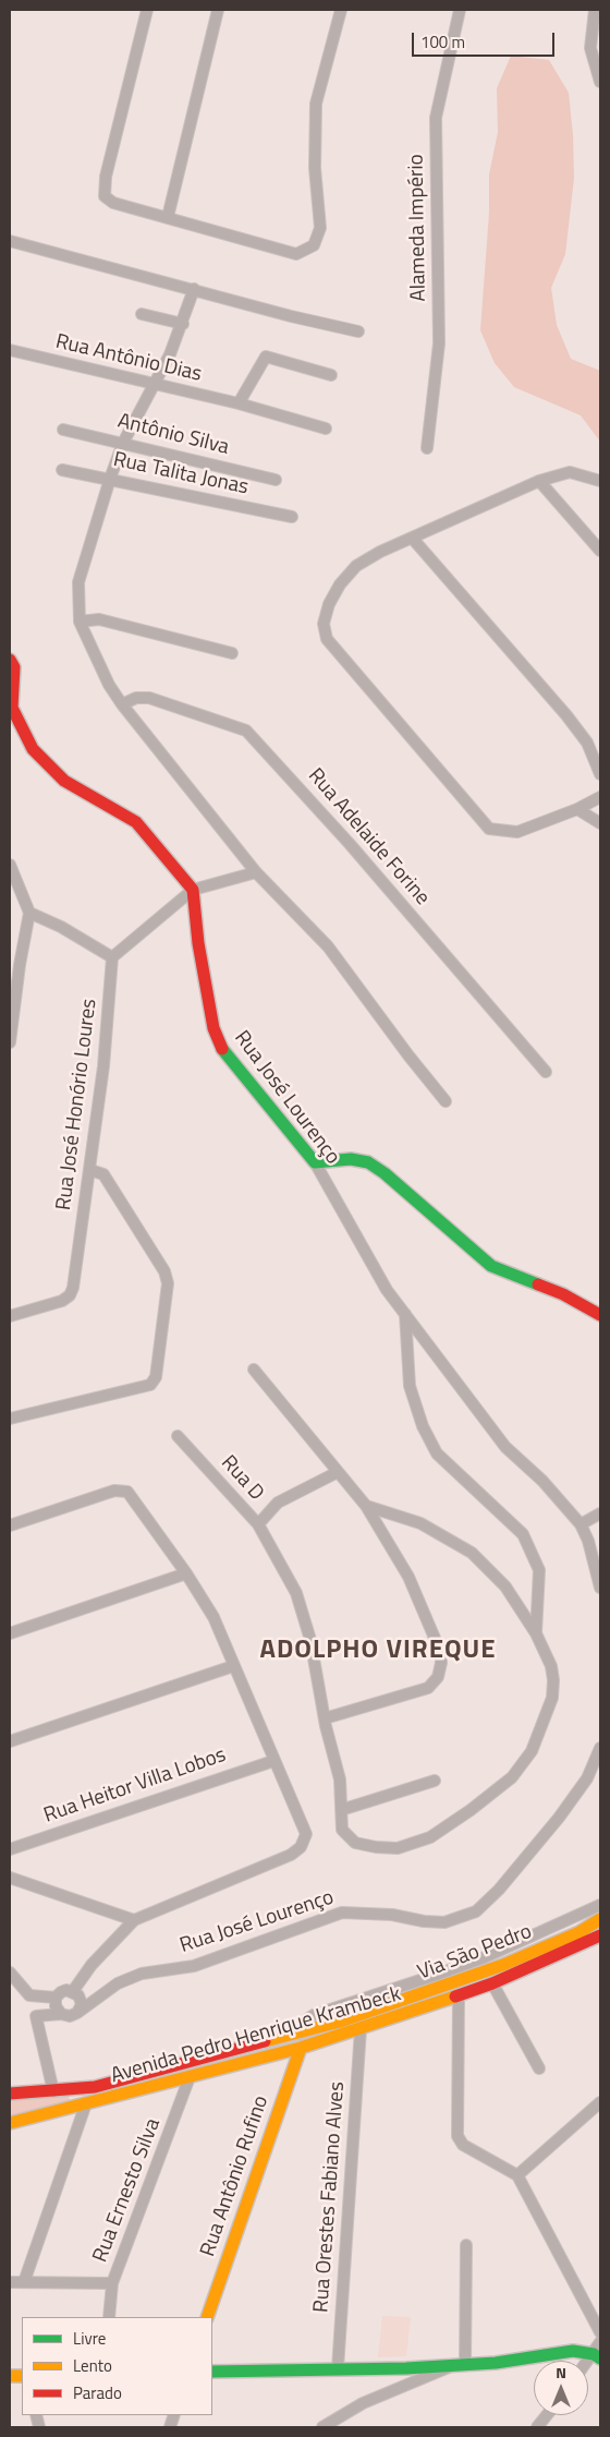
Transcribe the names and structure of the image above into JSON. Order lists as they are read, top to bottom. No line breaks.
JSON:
{"streets":{"main road":["Rua José Lourenço","Via São Pedro","Avenida Pedro Henrique Krambeck","Rua Antônio Rufino"],"street":["Alameda Império","Rua Antônio Dias","Antônio Silva","Rua Talita Jonas","Rua Adelaide Forine","Rua José Honório Loures","Rua D","Rua Heitor Villa Lobos","Rua Ernesto Silva","Rua Orestes Fabiano Alves"]},"crossings":[["Via São Pedro","Avenida Pedro Henrique Krambeck"],["Avenida Pedro Henrique Krambeck","Rua Antônio Rufino"],["Avenida Pedro Henrique Krambeck","Rua Ernesto Silva"],["Avenida Pedro Henrique Krambeck","Rua Orestes Fabiano Alves"]],"districts":["ADOLPHO VIREQUE"],"legend":["Livre","Lento","Parado"],"scale_bar":"100 m","north":"top"}
